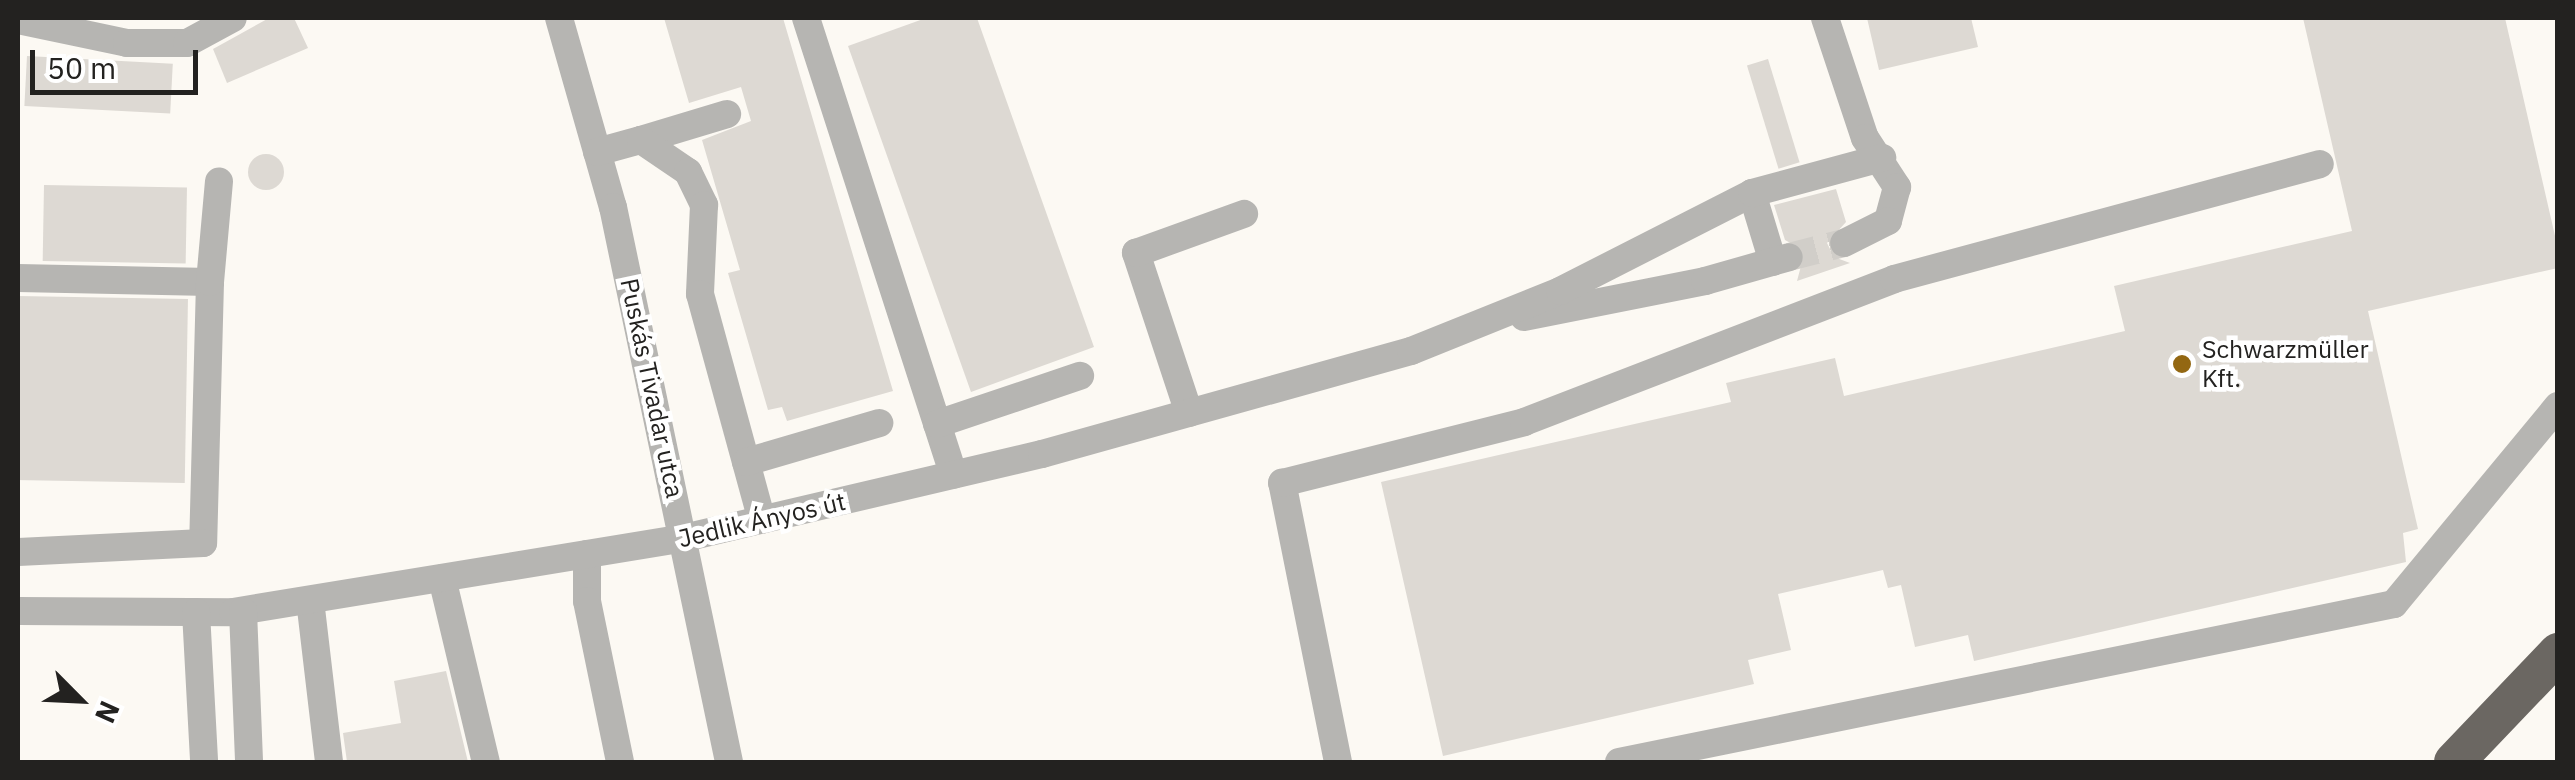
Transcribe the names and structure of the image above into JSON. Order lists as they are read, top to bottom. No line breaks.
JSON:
{"streets":{"street":["Puskás Tivadar utca","Jedlik Ányos út"]},"crossings":[["Puskás Tivadar utca","Jedlik Ányos út"]],"places":["Schwarzmüller Kft."],"scale_bar":"50 m","north":"bottom right"}
